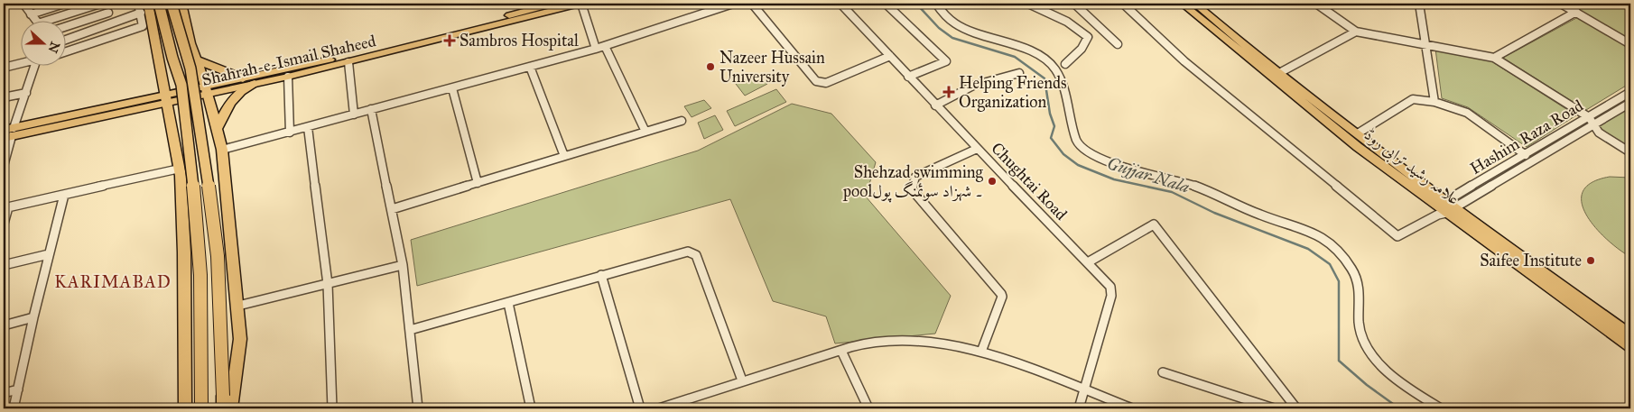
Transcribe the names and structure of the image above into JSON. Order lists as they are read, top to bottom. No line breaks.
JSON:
{"streets":{"main road":["Shahrah-e-Ismail Shaheed","علامہ رشید ترابی روڈ"],"street":["Hashim Raza Road","Chughtai Road"]},"crossings":[["Hashim Raza Road","علامہ رشید ترابی روڈ"]],"districts":["KARIMABAD"],"water":["Gujjar Nala"],"places":{"health":["Sambros Hospital","Helping Friends Organization"],"other":["Nazeer Hussain University","Shehzad swimming pool۔ شہزاد سوئمنگ پول","Saifee Institute"]},"north":"right"}
